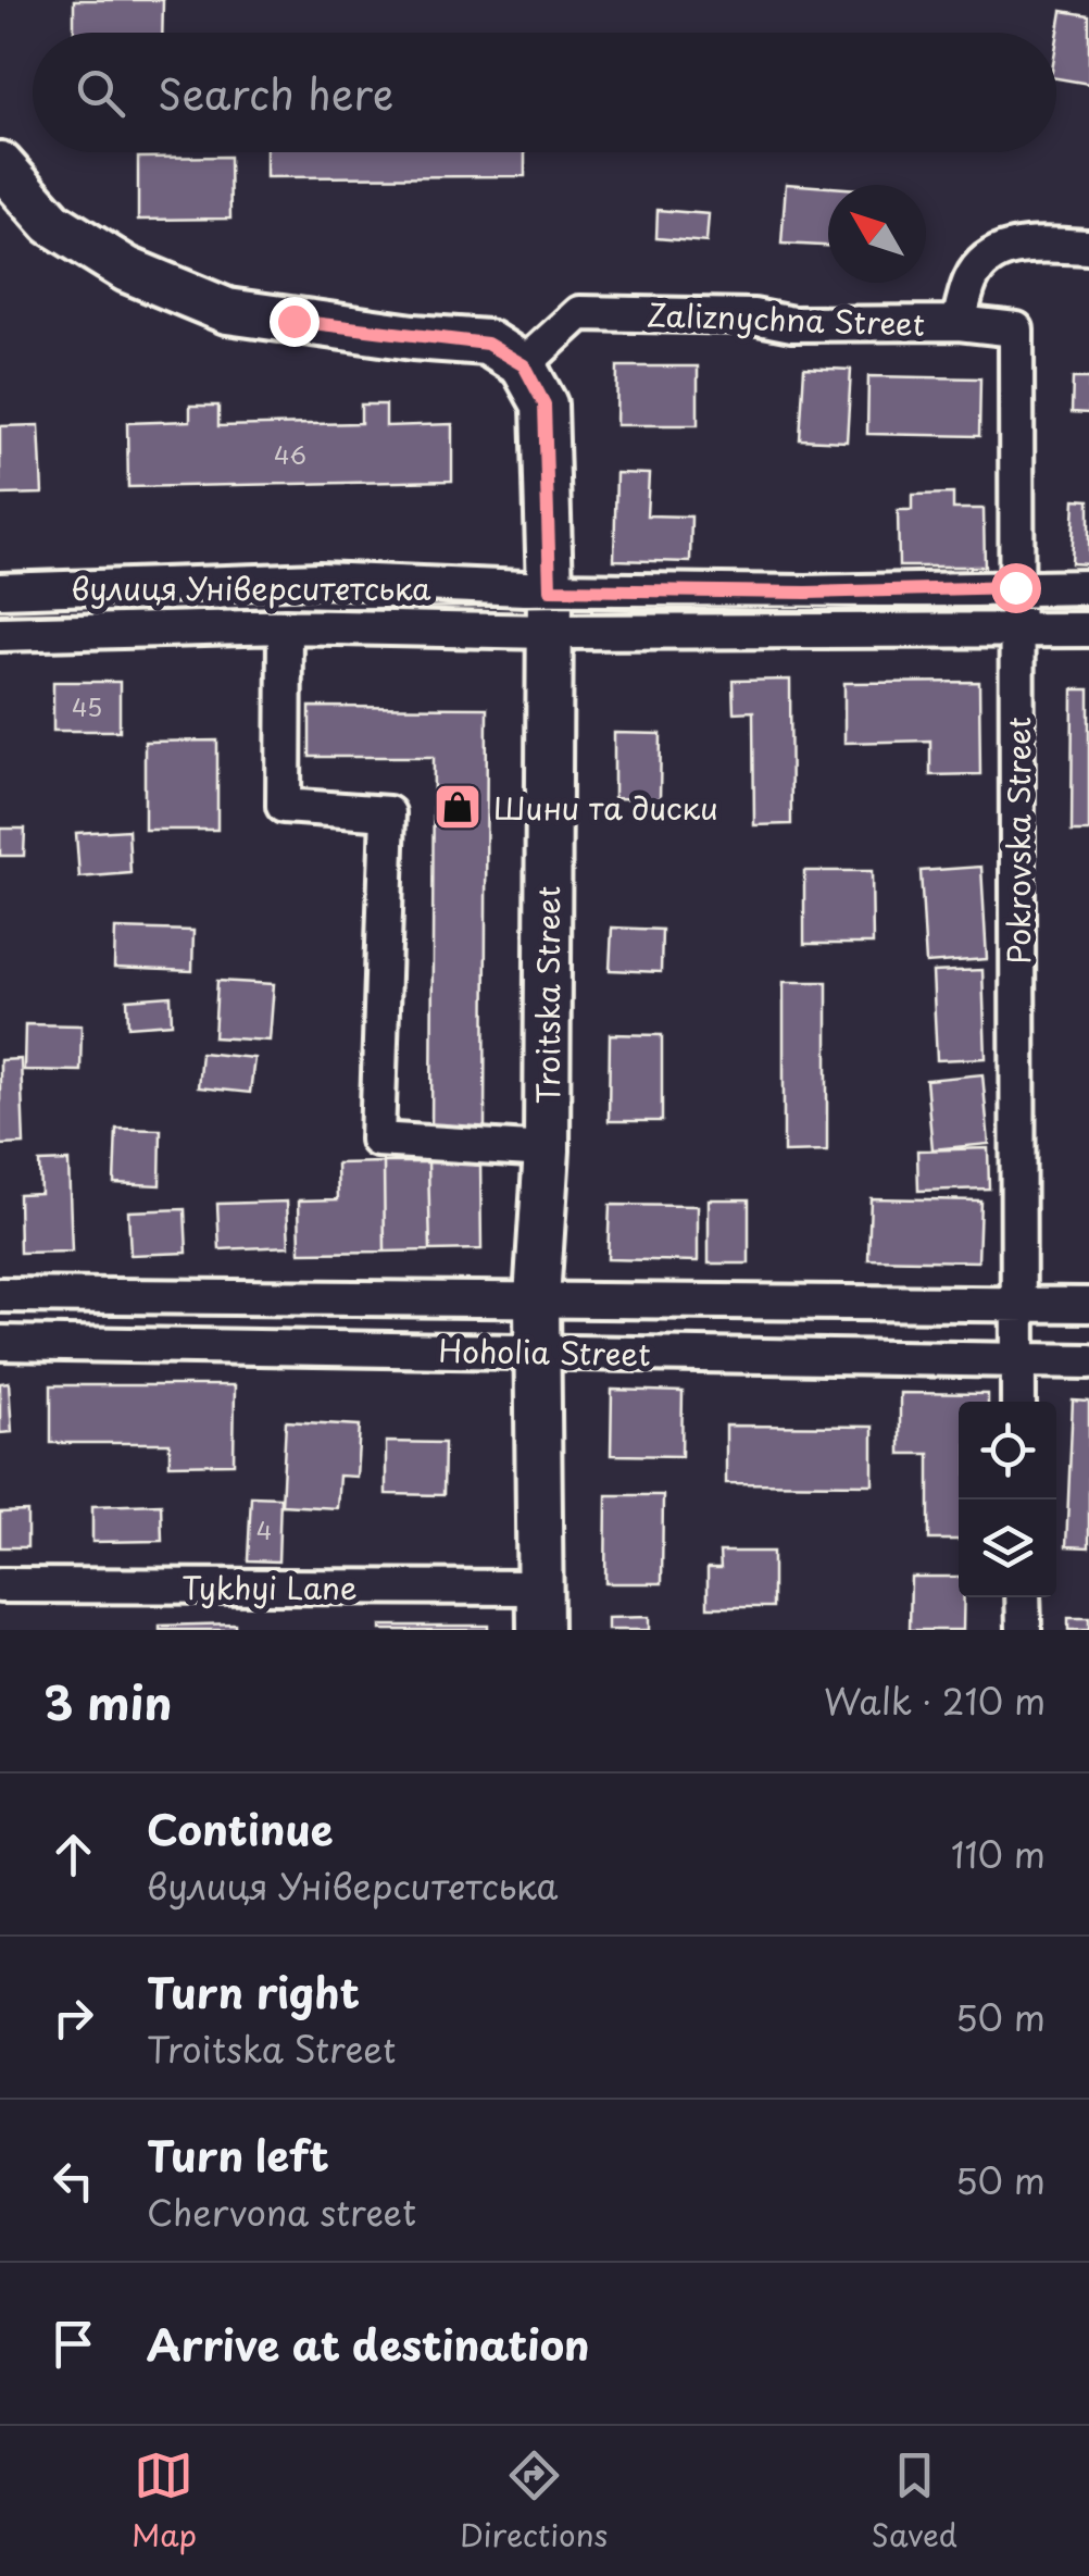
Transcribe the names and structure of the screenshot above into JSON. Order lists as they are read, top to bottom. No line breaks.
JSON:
{"streets":{"main road":["Troitska Street"],"street":["Zaliznychna Street","вулиця Університетська","Pokrovska Street","Hoholia Street","Tykhyi Lane"]},"crossings":[["Zaliznychna Street","Pokrovska Street"],["Zaliznychna Street","Troitska Street"],["вулиця Університетська","Pokrovska Street"],["вулиця Університетська","Troitska Street"],["Pokrovska Street","Hoholia Street"],["Troitska Street","Hoholia Street"],["Troitska Street","Tykhyi Lane"]],"places":{"shop":["Шини та диски"]},"house_numbers":["46","45","4"],"north":"top left","page":{"search":"Search here","heading":["3 min","Walk · 210 m"],"list":[["Continue","вулиця Університетська","110 m"],["Turn right","Troitska Street","50 m"],["Turn left","Chervona street","50 m"],"Arrive at destination"],"nav":["Map","Directions","Saved"]}}
